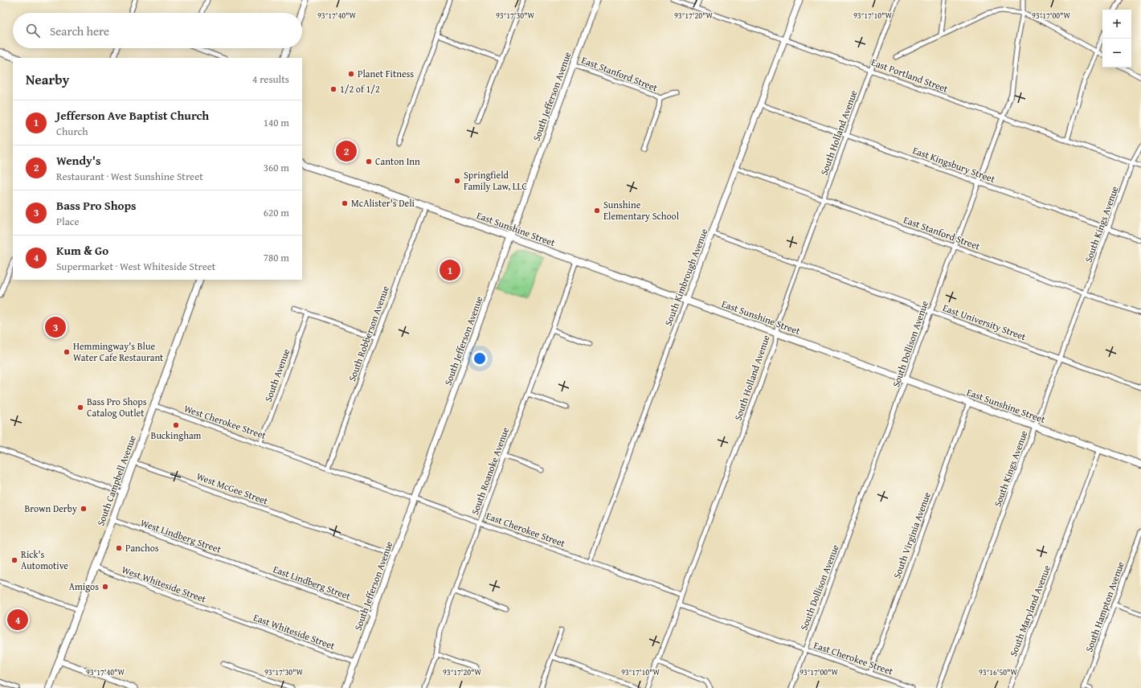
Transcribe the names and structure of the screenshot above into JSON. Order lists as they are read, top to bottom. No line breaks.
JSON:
{"streets":{"main road":["South Jefferson Avenue","East Sunshine Street","South Kimbrough Avenue","South Campbell Avenue"],"street":["East Stanford Street","East Portland Street","South Holland Avenue","East Kingsbury Street","South Kings Avenue","East University Street","South Robberson Avenue","South Dollison Avenue","South Avenue","West Cherokee Street","South Roanoke Avenue","West McGee Street","East Cherokee Street","South Virginia Avenue","West Lindberg Street","East Lindberg Street","West Whiteside Street","South Hampton Avenue","South Maryland Avenue","East Whiteside Street"]},"crossings":[["East Stanford Street","South Jefferson Avenue"],["East Stanford Street","South Holland Avenue"],["East Stanford Street","South Kings Avenue"],["East Stanford Street","South Kimbrough Avenue"],["East Stanford Street","South Dollison Avenue"],["East Portland Street","South Holland Avenue"],["East Portland Street","South Kings Avenue"],["East Portland Street","South Kimbrough Avenue"],["East Portland Street","South Dollison Avenue"],["South Jefferson Avenue","East Sunshine Street"],["South Jefferson Avenue","West McGee Street"],["South Jefferson Avenue","East Cherokee Street"],["South Jefferson Avenue","East Lindberg Street"],["South Jefferson Avenue","East Whiteside Street"],["South Holland Avenue","East Kingsbury Street"],["South Holland Avenue","East Sunshine Street"],["South Holland Avenue","East University Street"],["South Holland Avenue","East Cherokee Street"],["East Kingsbury Street","South Kings Avenue"],["East Kingsbury Street","South Kimbrough Avenue"],["East Kingsbury Street","South Dollison Avenue"],["South Kings Avenue","East Sunshine Street"],["South Kings Avenue","East University Street"],["East Sunshine Street","South Kimbrough Avenue"],["East Sunshine Street","South Robberson Avenue"],["East Sunshine Street","South Dollison Avenue"],["East Sunshine Street","South Roanoke Avenue"],["East Sunshine Street","South Virginia Avenue"],["East Sunshine Street","South Maryland Avenue"],["South Kimbrough Avenue","East University Street"],["South Kimbrough Avenue","East Cherokee Street"],["East University Street","South Dollison Avenue"],["South Robberson Avenue","East Cherokee Street"],["South Dollison Avenue","East Cherokee Street"],["South Avenue","West Cherokee Street"],["West Cherokee Street","South Campbell Avenue"],["West Cherokee Street","East Cherokee Street"],["South Roanoke Avenue","East Cherokee Street"],["South Campbell Avenue","West McGee Street"],["South Campbell Avenue","West Lindberg Street"],["South Campbell Avenue","West Whiteside Street"],["East Cherokee Street","South Virginia Avenue"],["West Lindberg Street","East Lindberg Street"],["West Whiteside Street","East Whiteside Street"]],"places":["Planet Fitness","1/2 of 1/2","Canton Inn","Springfield Family Law, LLC","McAlister's Deli","Sunshine Elementary School","Hemmingway's Blue Water Cafe Restaurant","Bass Pro Shops Catalog Outlet","Buckingham","Brown Derby","Panchos","Rick's Automotive","Amigos"],"page":{"map_buttons":["+","−"],"search":"Search here","heading":["Nearby","4 results"],"list":[{"mark":"1","name":"Jefferson Ave Baptist Church","note":"Church","value":"140 m"},{"mark":"2","name":"Wendy's","note":"Restaurant · West Sunshine Street","value":"360 m"},{"mark":"3","name":"Bass Pro Shops","note":"Place","value":"620 m"},{"mark":"4","name":"Kum & Go","note":"Supermarket · West Whiteside Street","value":"780 m"}],"pins":["2","1","3","4"]},"coordinates":["93°17'20\"W","93°17'40\"W","93°17'30\"W","93°17'10\"W","93°17'00\"W","93°16'50\"W"]}
